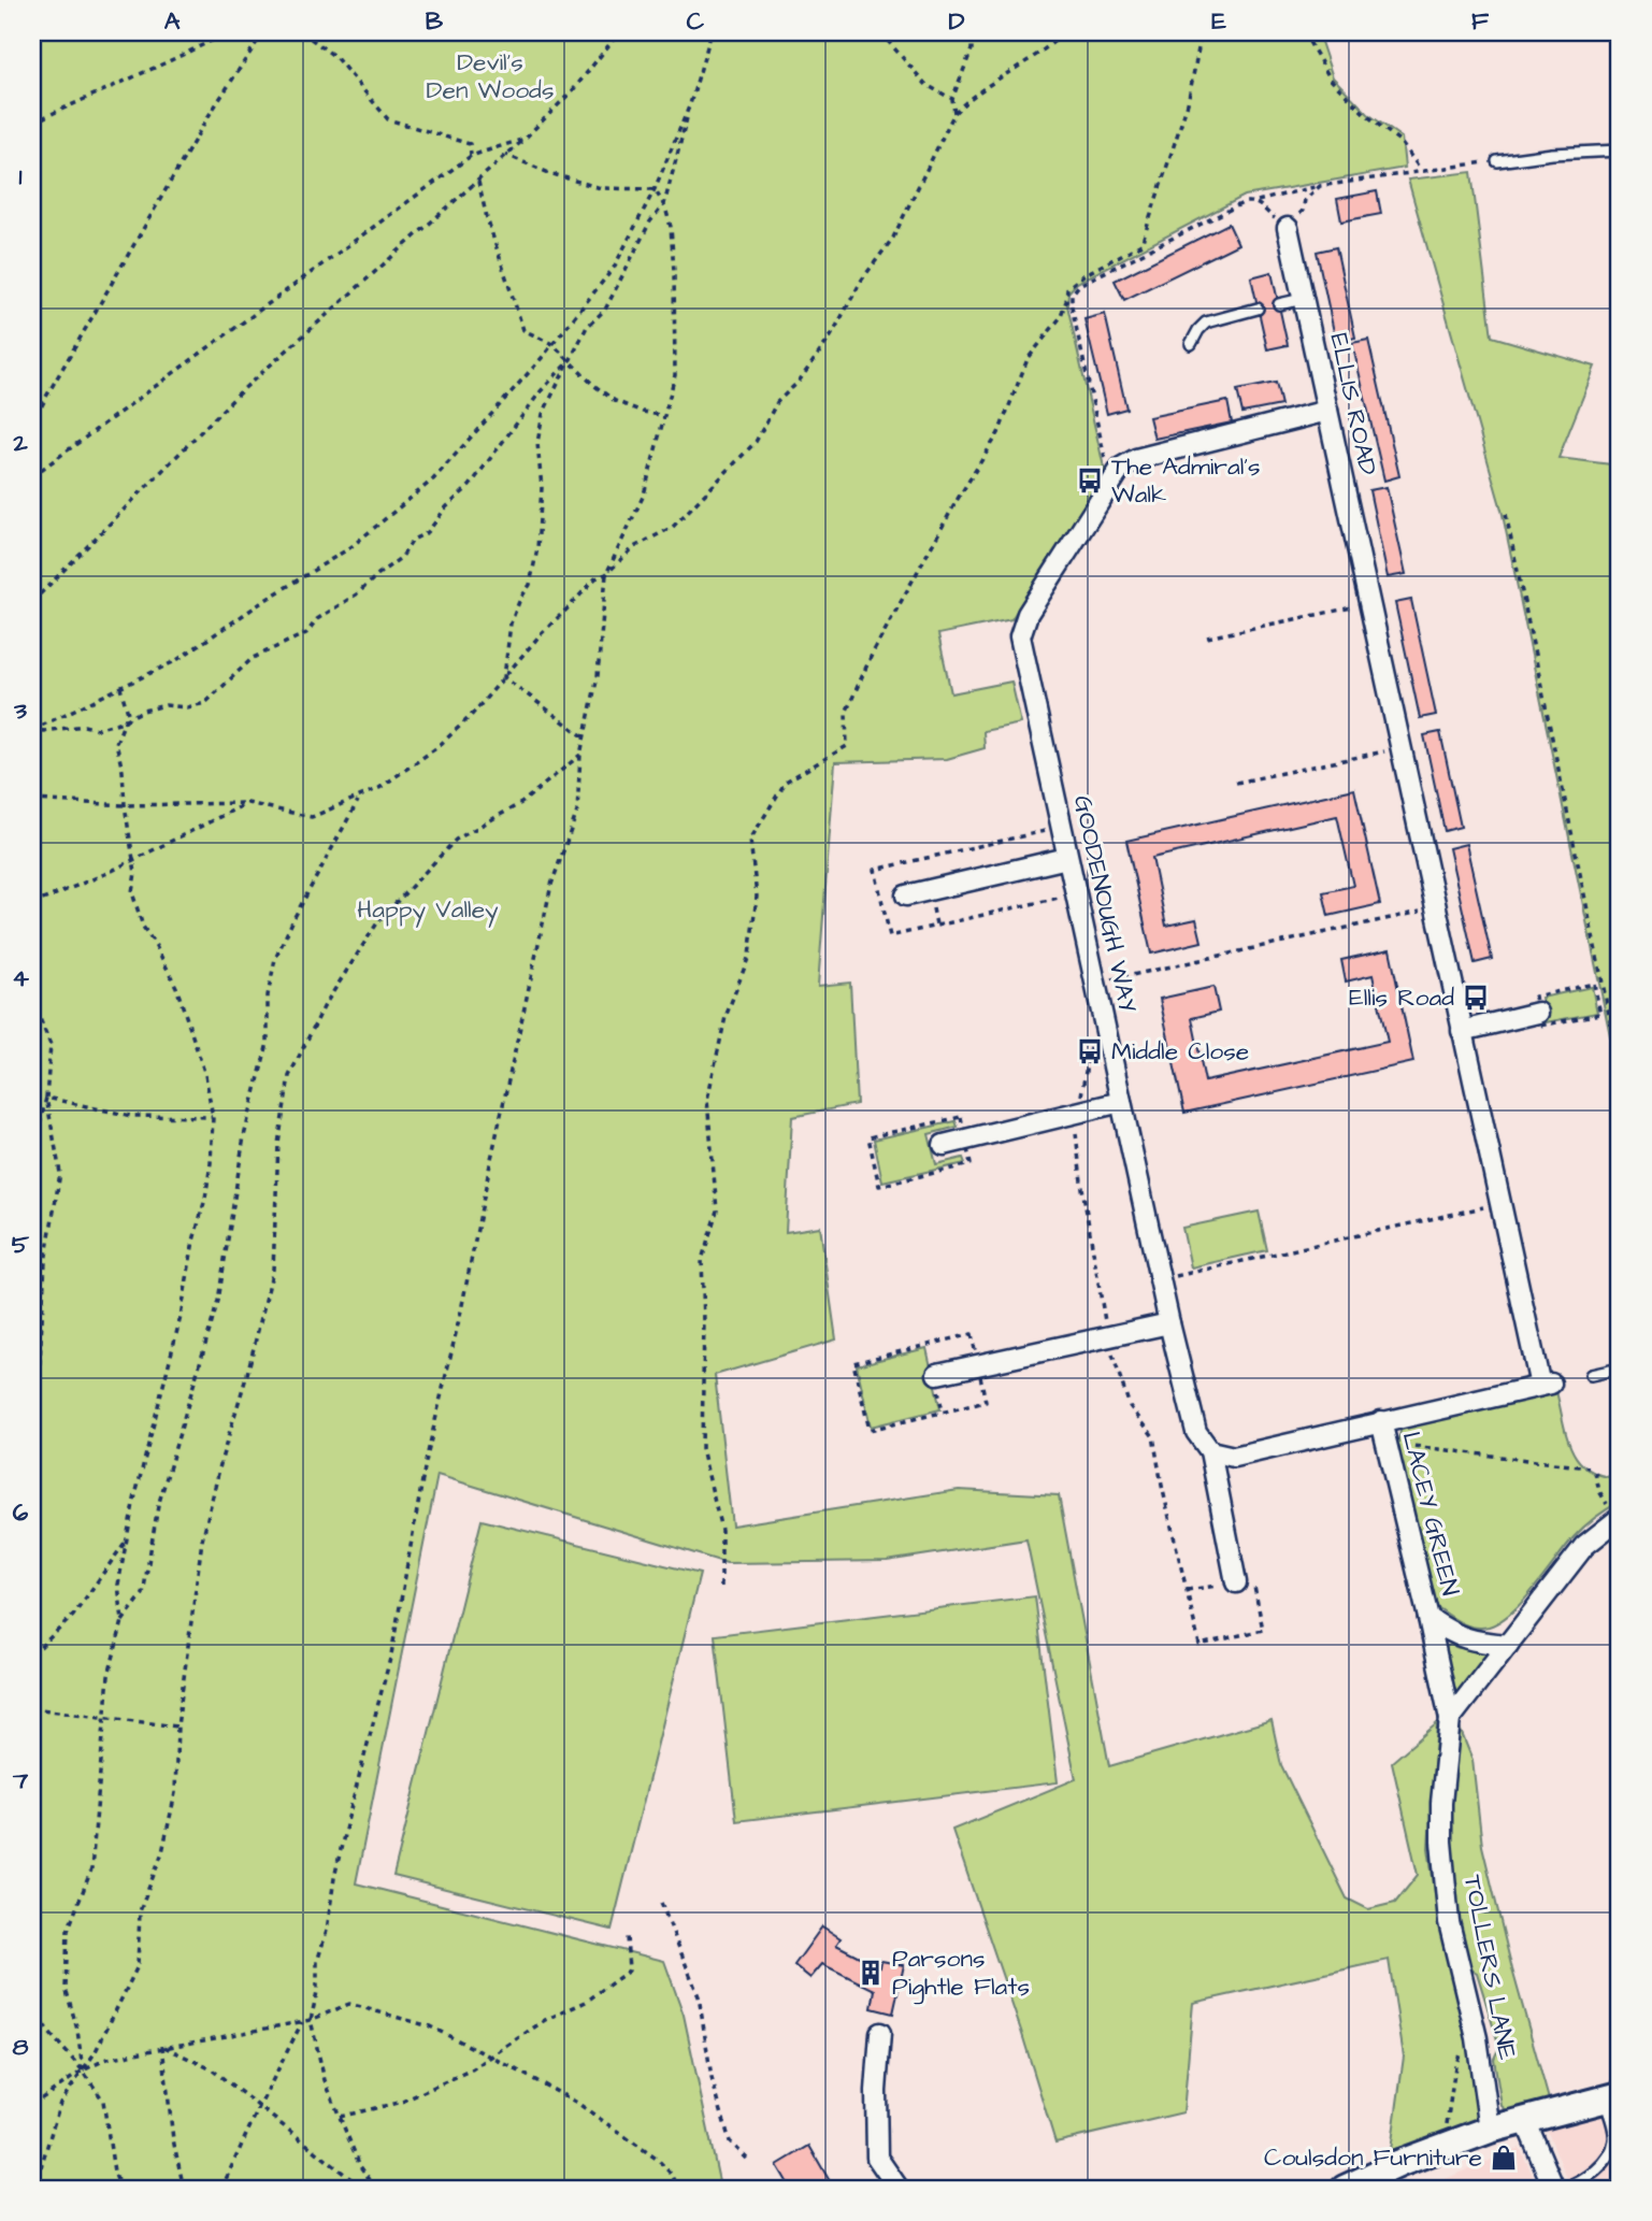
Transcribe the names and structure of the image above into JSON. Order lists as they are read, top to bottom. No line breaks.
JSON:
{"streets":{"street":["ELLIS ROAD","GOODENOUGH WAY","LACEY GREEN","TOLLERS LANE"]},"crossings":[["ELLIS ROAD","GOODENOUGH WAY"],["ELLIS ROAD","LACEY GREEN"],["GOODENOUGH WAY","LACEY GREEN"],["LACEY GREEN","TOLLERS LANE"]],"parks":["Devil's Den Woods","Happy Valley"],"places":{"bus stop":["The Admiral's Walk","Ellis Road","Middle Close"],"building":["Parsons Pightle Flats"],"shop":["Coulsdon Furniture"]},"grid":{"columns":["A","B","C","D","E","F"],"rows":["1","2","3","4","5","6","7","8"]}}
